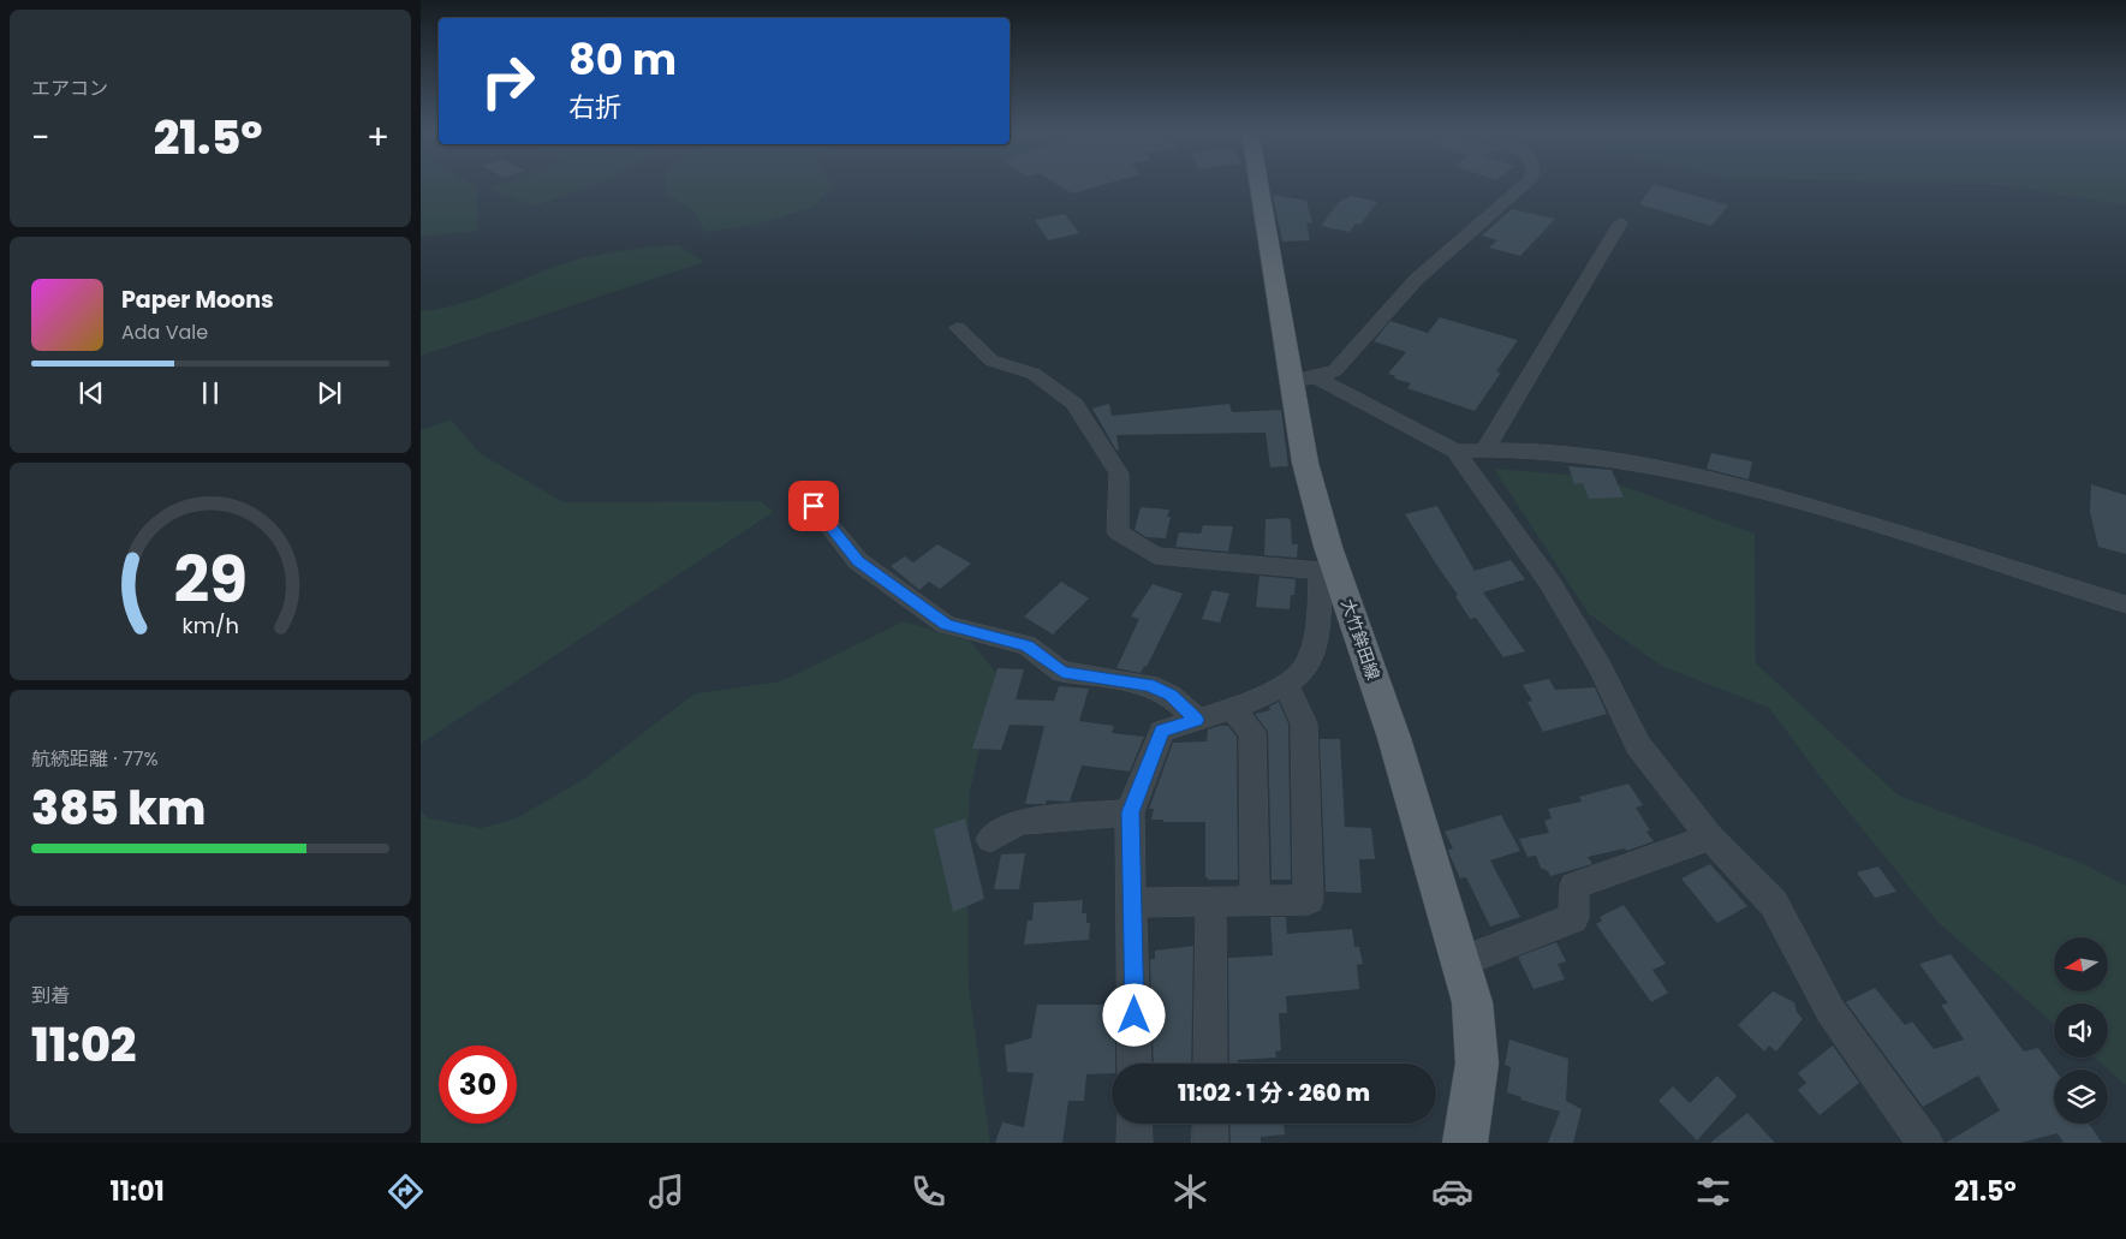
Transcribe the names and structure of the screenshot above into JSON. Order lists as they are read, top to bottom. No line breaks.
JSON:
{"streets":{"main road":["大竹鉾田線"]},"north":"left","page":{"tile":["エアコン",["航続距離 · 77%","385 km"],["到着","11:02"]],"turn":["80 m","右折"],"heat":["−","21.5°","+"],"song":["Paper Moons","Ada Vale"],"limit":"30","trip":"11:02 · 1 分 · 260 m","tabs":["11:01","21.5°"],"gauge":["29","km/h"]}}
